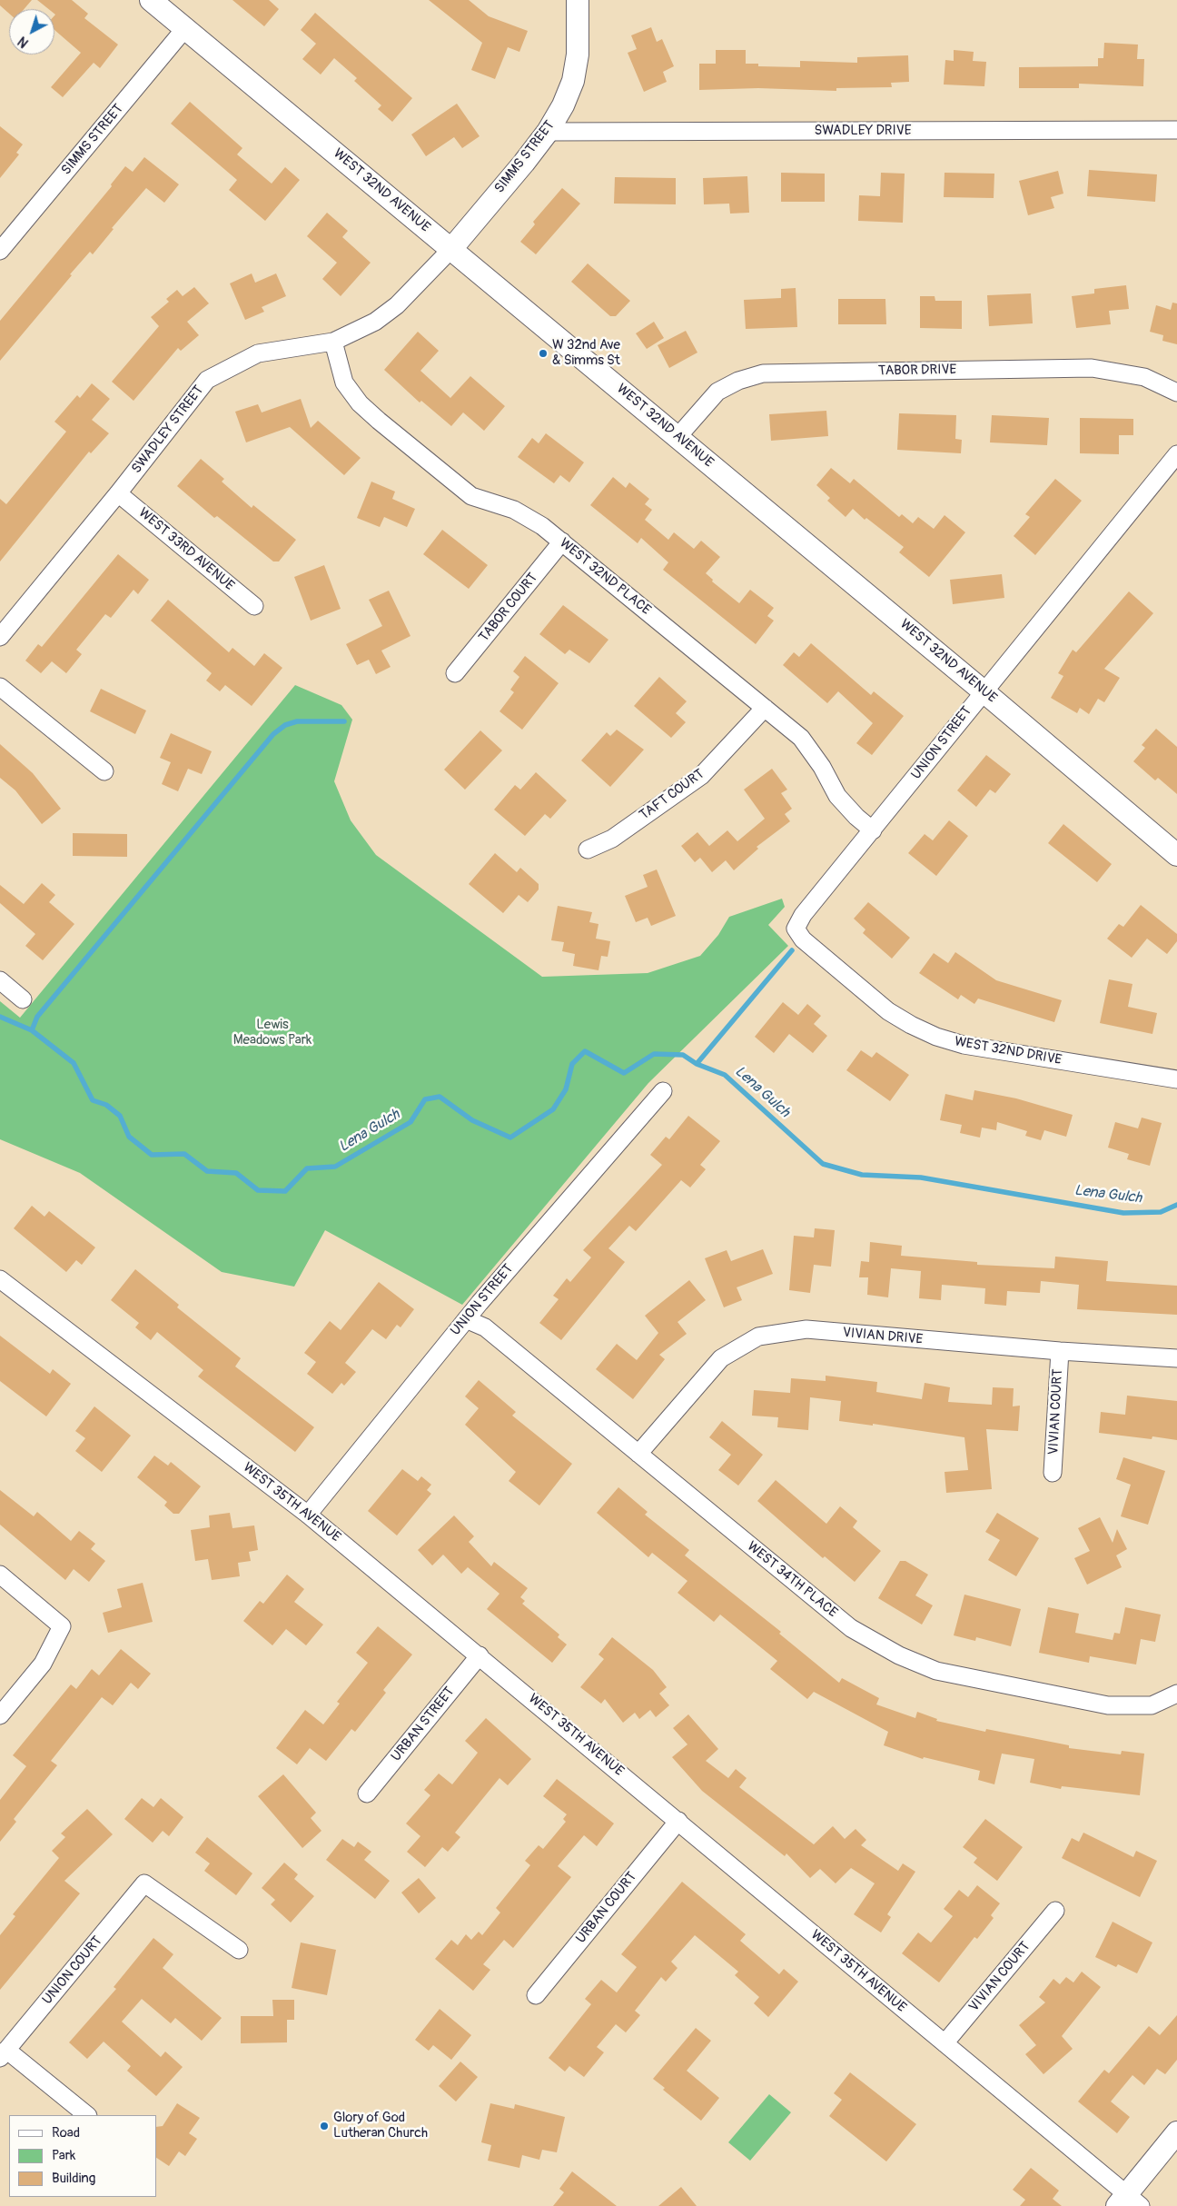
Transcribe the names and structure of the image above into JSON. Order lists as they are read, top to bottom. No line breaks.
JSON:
{"streets":{"street":["SWADLEY DRIVE","SIMMS STREET","WEST 32ND AVENUE","TABOR DRIVE","SWADLEY STREET","WEST 33RD AVENUE","WEST 32ND PLACE","TABOR COURT","UNION STREET","TAFT COURT","WEST 32ND DRIVE","VIVIAN DRIVE","VIVIAN COURT","WEST 35TH AVENUE","WEST 34TH PLACE","URBAN STREET","URBAN COURT","UNION COURT"]},"crossings":[["SWADLEY DRIVE","SIMMS STREET"],["SIMMS STREET","WEST 32ND AVENUE"],["SIMMS STREET","SWADLEY STREET"],["WEST 32ND AVENUE","TABOR DRIVE"],["WEST 32ND AVENUE","SWADLEY STREET"],["WEST 32ND AVENUE","UNION STREET"],["SWADLEY STREET","WEST 33RD AVENUE"],["SWADLEY STREET","WEST 32ND PLACE"],["WEST 32ND PLACE","TABOR COURT"],["WEST 32ND PLACE","UNION STREET"],["WEST 32ND PLACE","TAFT COURT"],["UNION STREET","WEST 32ND DRIVE"],["UNION STREET","WEST 35TH AVENUE"],["UNION STREET","WEST 34TH PLACE"],["VIVIAN DRIVE","VIVIAN COURT"],["VIVIAN DRIVE","WEST 34TH PLACE"],["VIVIAN COURT","WEST 35TH AVENUE"],["WEST 35TH AVENUE","URBAN STREET"],["WEST 35TH AVENUE","URBAN COURT"]],"water":["Lena Gulch"],"parks":["Lewis Meadows Park"],"places":["W 32nd Ave & Simms St","Glory of God Lutheran Church"],"legend":["Road","Park","Building"],"north":"bottom left"}
